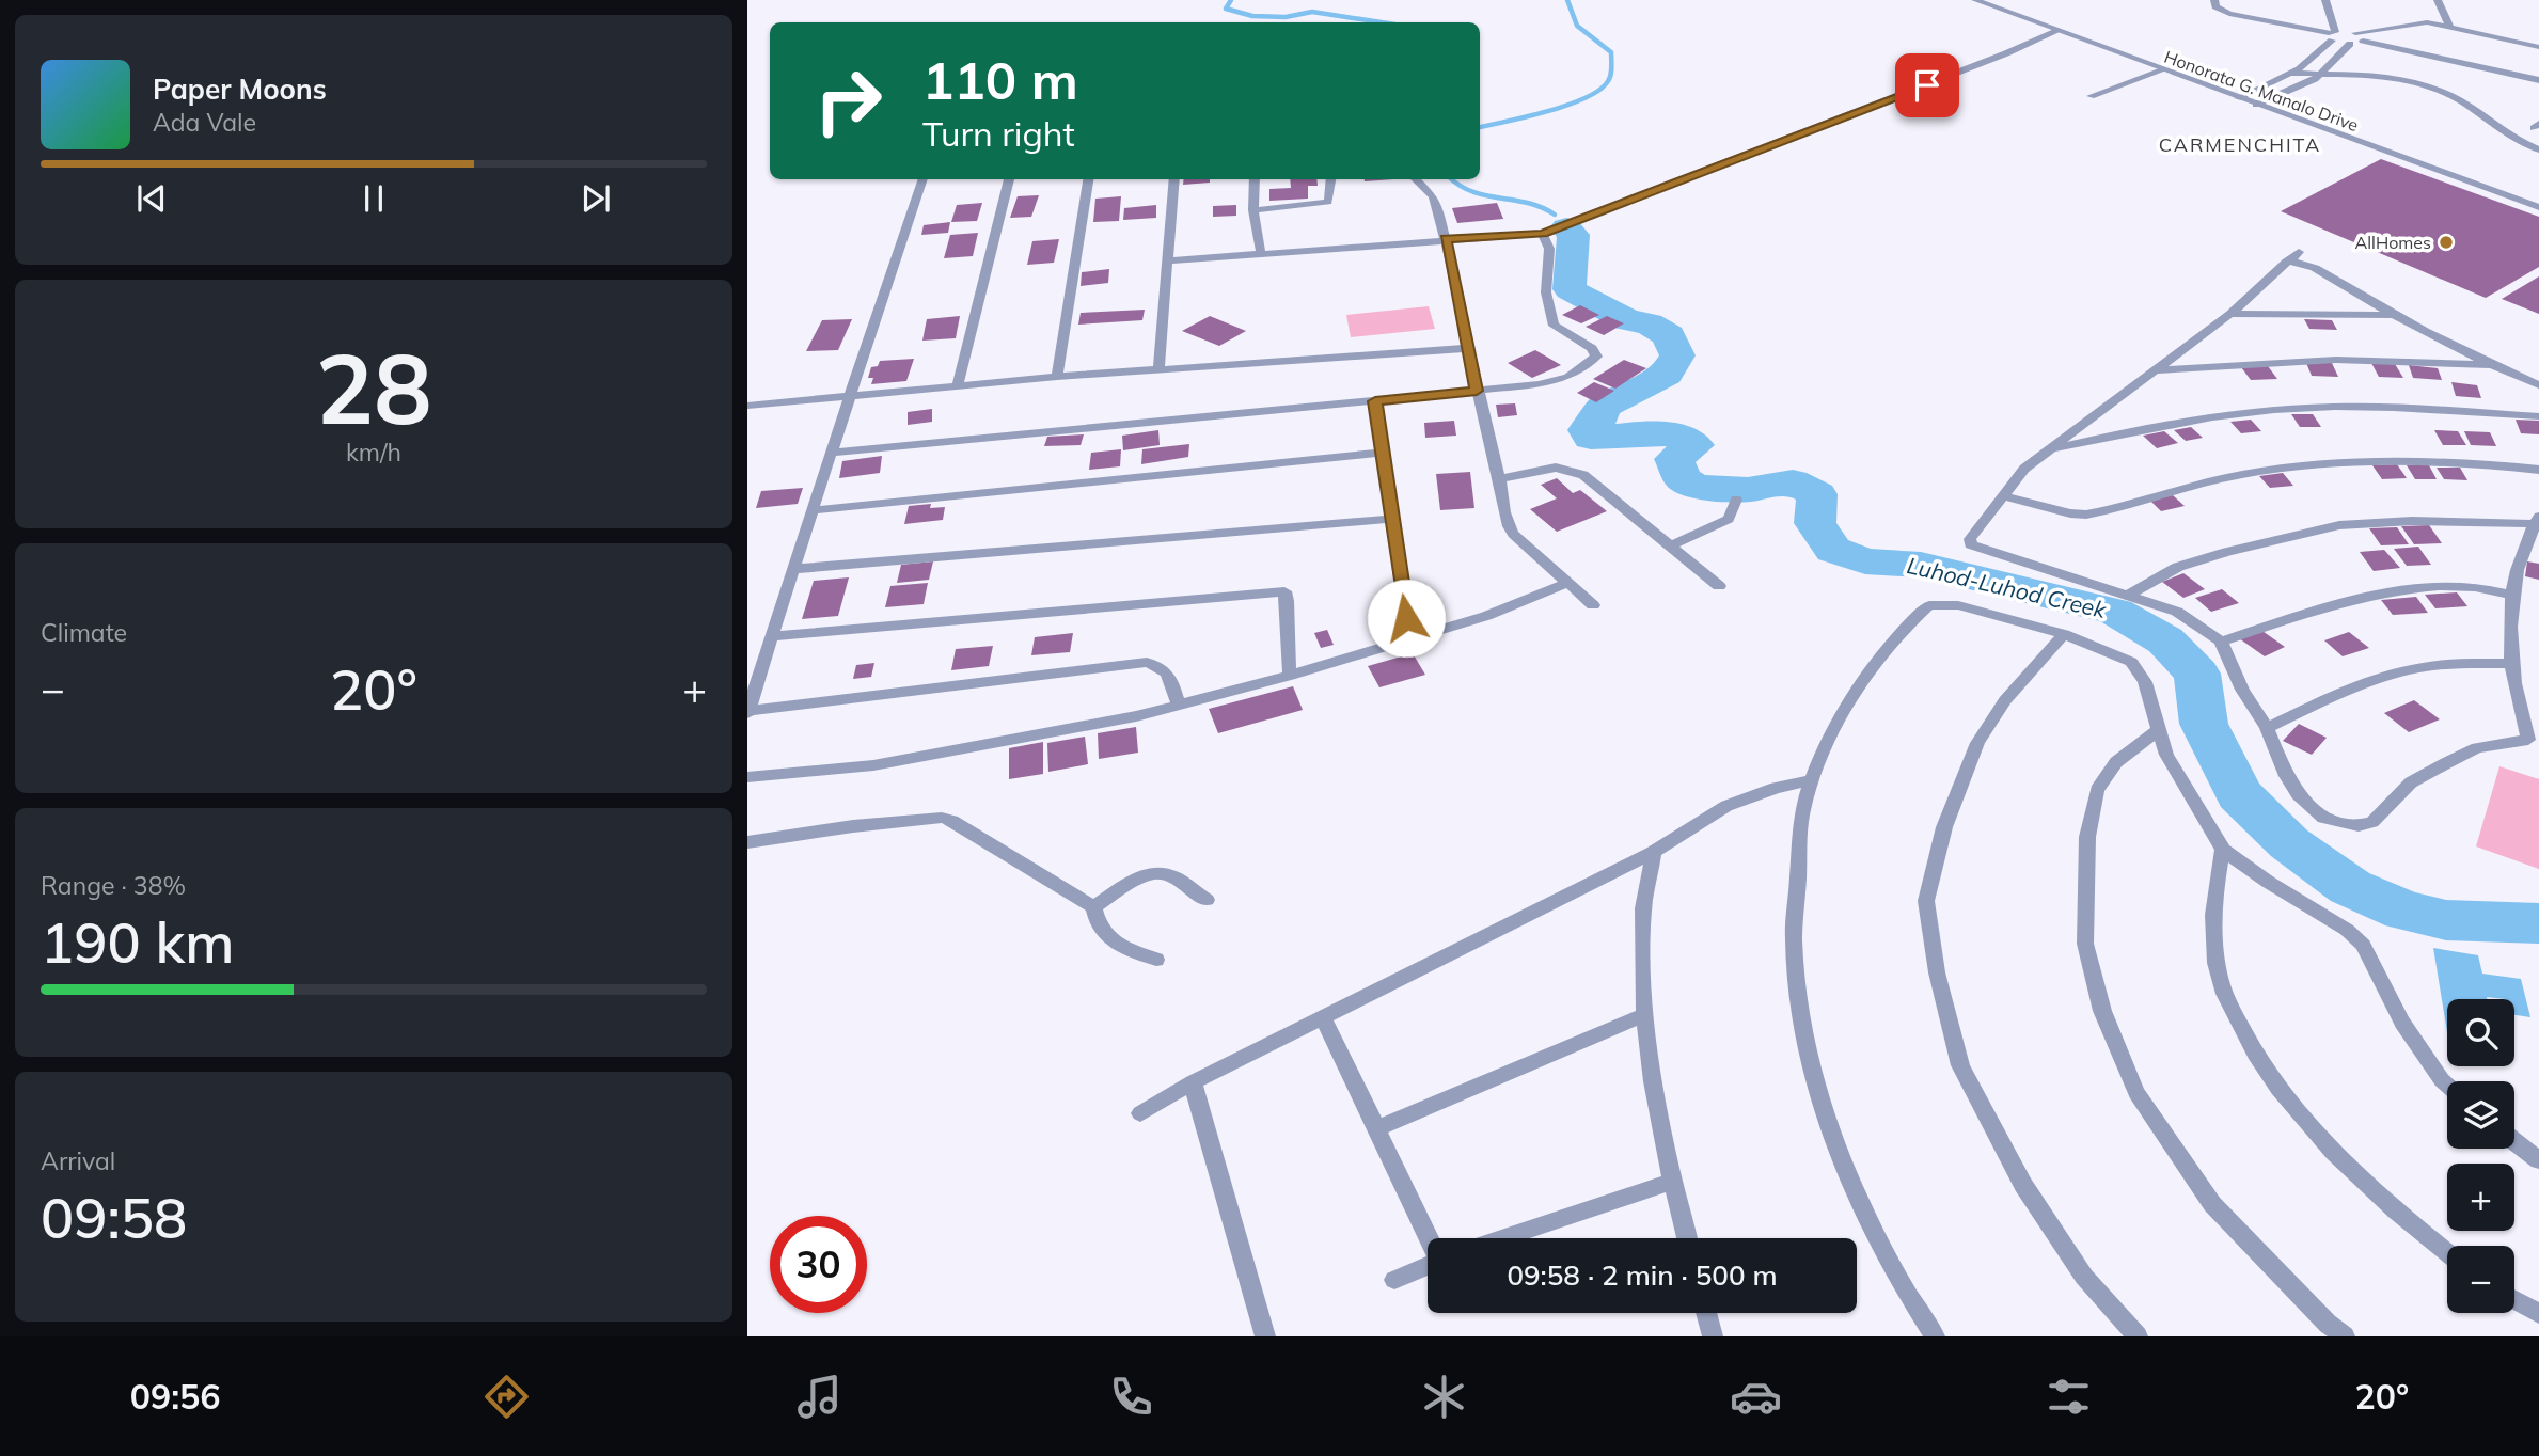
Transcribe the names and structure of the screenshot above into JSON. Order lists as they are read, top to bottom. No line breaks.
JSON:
{"streets":{"street":["Honorata G. Manalo Drive"]},"districts":["CARMENCHITA"],"water":["Luhod-Luhod Creek"],"places":["AllHomes"],"page":{"turn":["110 m","Turn right"],"song":["Paper Moons","Ada Vale"],"tile":[["28","km/h"],"Climate",["Range · 38%","190 km"],["Arrival","09:58"]],"heat":["−","20°","+"],"map_buttons":["+","−"],"limit":"30","trip":"09:58 · 2 min · 500 m","tabs":["09:56","20°"]}}
